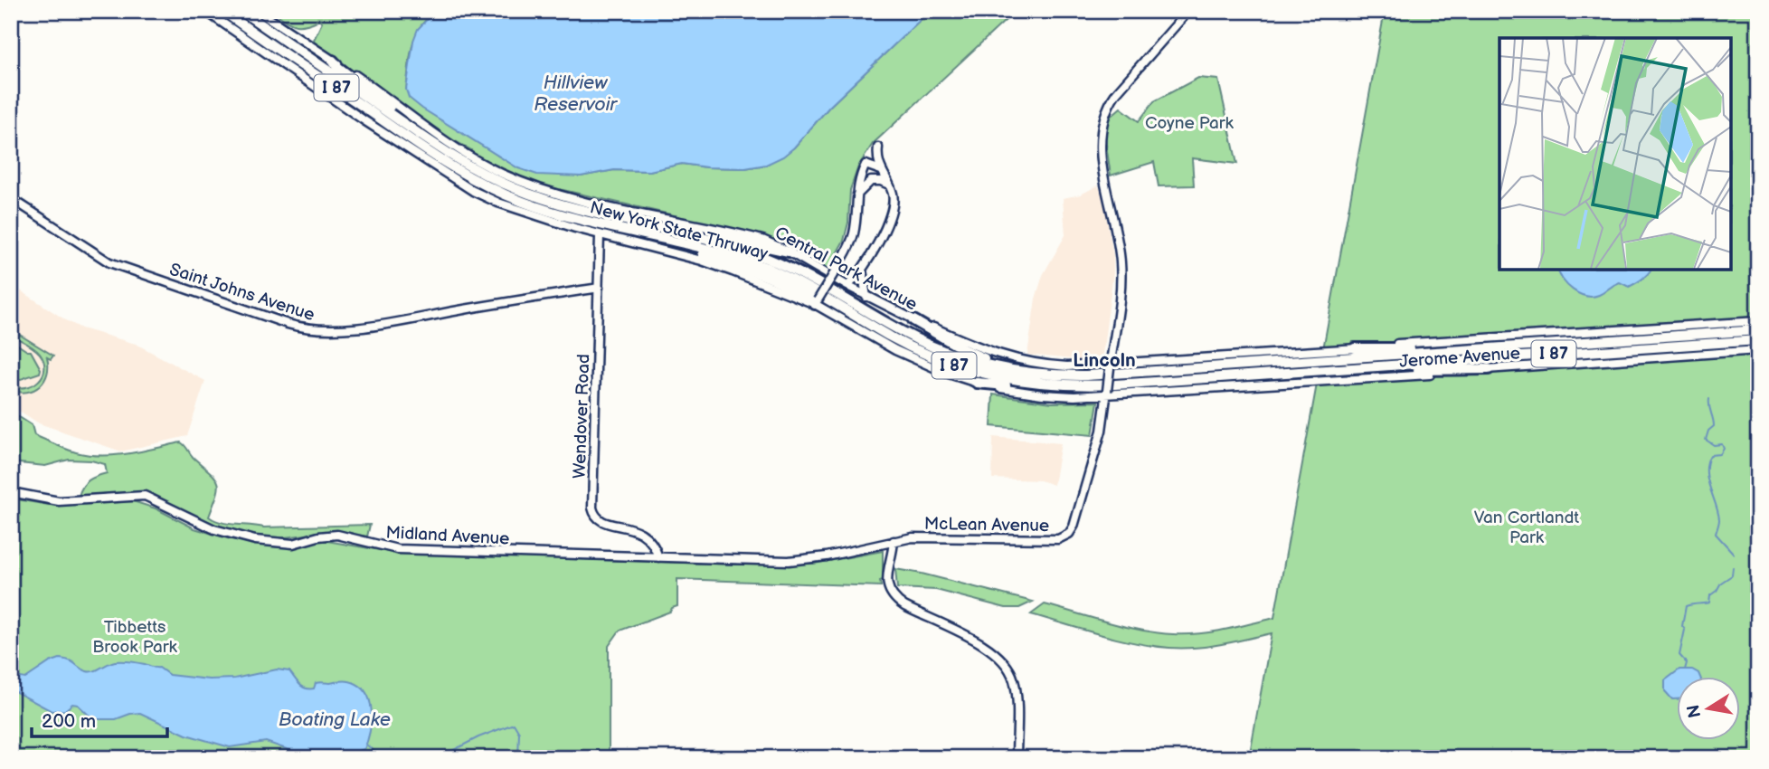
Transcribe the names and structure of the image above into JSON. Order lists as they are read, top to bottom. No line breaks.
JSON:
{"streets":{"highway":["I 87","New York State Thruway"],"main road":["Central Park Avenue","Saint Johns Avenue","Jerome Avenue","Wendover Road","McLean Avenue","Midland Avenue"]},"crossings":[["I 87","New York State Thruway"],["I 87","Central Park Avenue"],["I 87","Jerome Avenue"],["New York State Thruway","Central Park Avenue"],["New York State Thruway","Jerome Avenue"],["Central Park Avenue","Jerome Avenue"],["Central Park Avenue","McLean Avenue"],["Saint Johns Avenue","Wendover Road"],["Jerome Avenue","McLean Avenue"],["Wendover Road","Midland Avenue"],["McLean Avenue","Midland Avenue"]],"districts":["Lincoln"],"water":["Hillview Reservoir","Boating Lake"],"parks":["Coyne Park","Van Cortlandt Park","Tibbetts Brook Park"],"scale_bar":"200 m","north":"left"}
